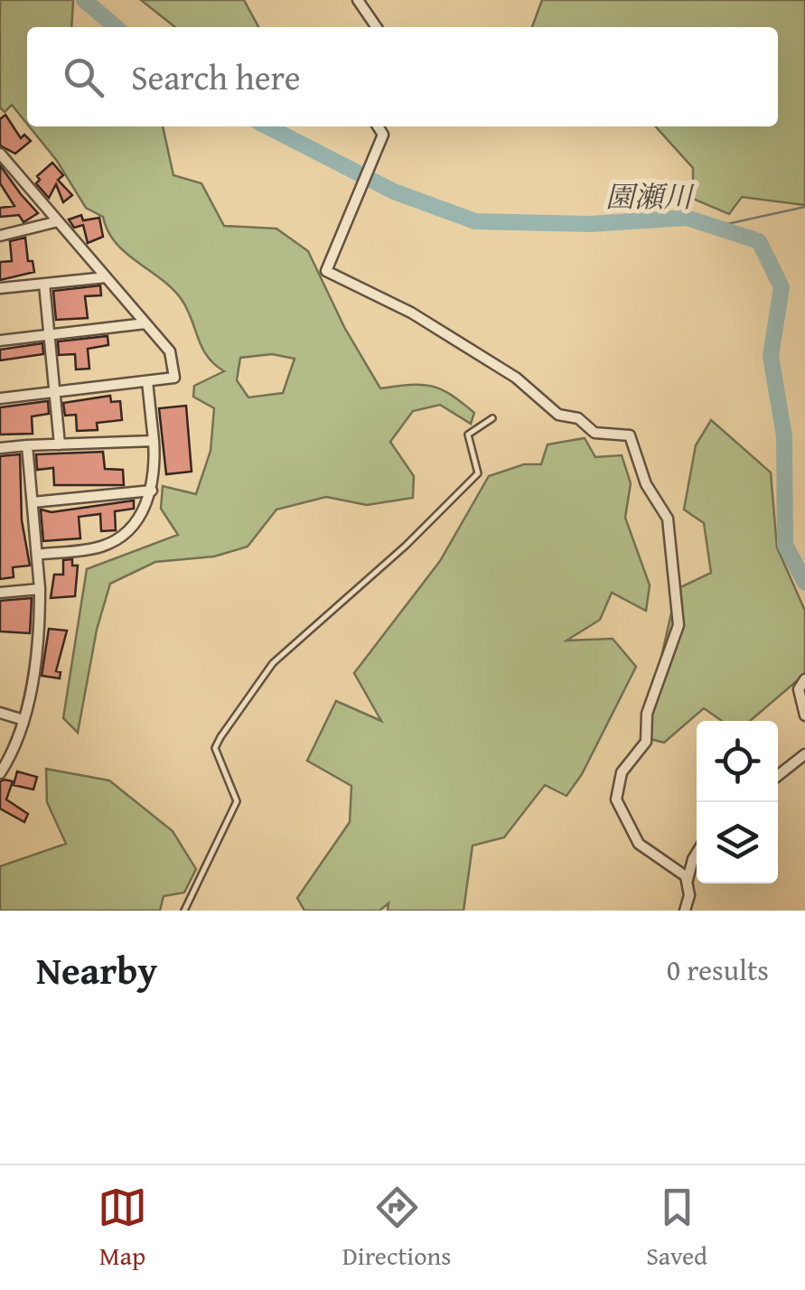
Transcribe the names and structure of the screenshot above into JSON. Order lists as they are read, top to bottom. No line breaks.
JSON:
{"water":["園瀬川"],"page":{"search":"Search here","heading":["Nearby","0 results"],"nav":["Map","Directions","Saved"]}}
